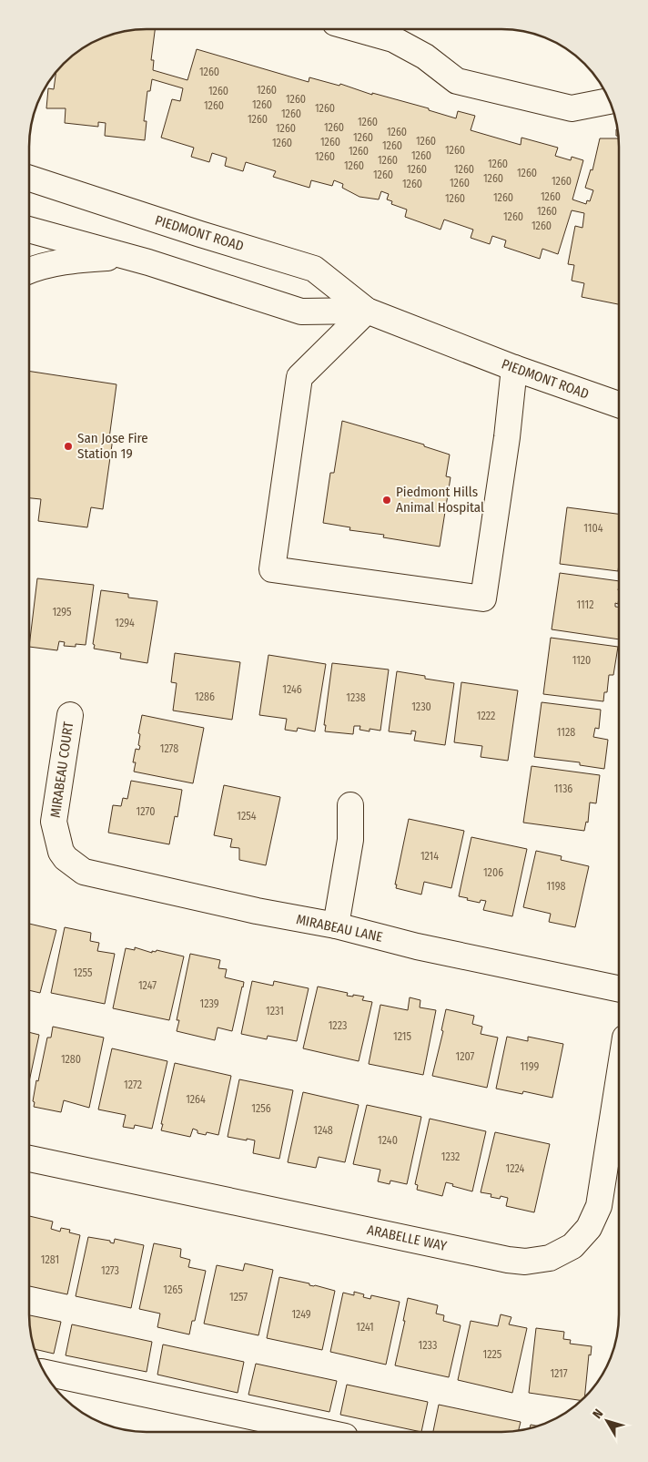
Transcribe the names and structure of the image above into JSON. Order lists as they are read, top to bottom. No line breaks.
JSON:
{"streets":{"street":["PIEDMONT ROAD","MIRABEAU COURT","MIRABEAU LANE","ARABELLE WAY"]},"crossings":[["MIRABEAU COURT","MIRABEAU LANE"]],"places":["San Jose Fire Station 19","Piedmont Hills Animal Hospital"],"house_numbers":["1260","1260","1260","1260","1260","1260","1260","1260","1260","1260","1260","1260","1260","1260","1260","1260","1260","1260","1260","1260","1260","1260","1260","1260","1260","1260","1260","1260","1260","1260","1260","1260","1260","1260","1260","1260","1260","1260","1260","1104","1112","1295","1294","1120","1246","1286","1238","1230","1222","1128","1278","1136","1270","1254","1214","1206","1198","1255","1247","1239","1231","1223","1215","1207","1280","1199","1272","1264","1256","1248","1240","1232","1224","1281","1273","1265","1257","1249","1241","1233","1225","1217"],"north":"top left"}
